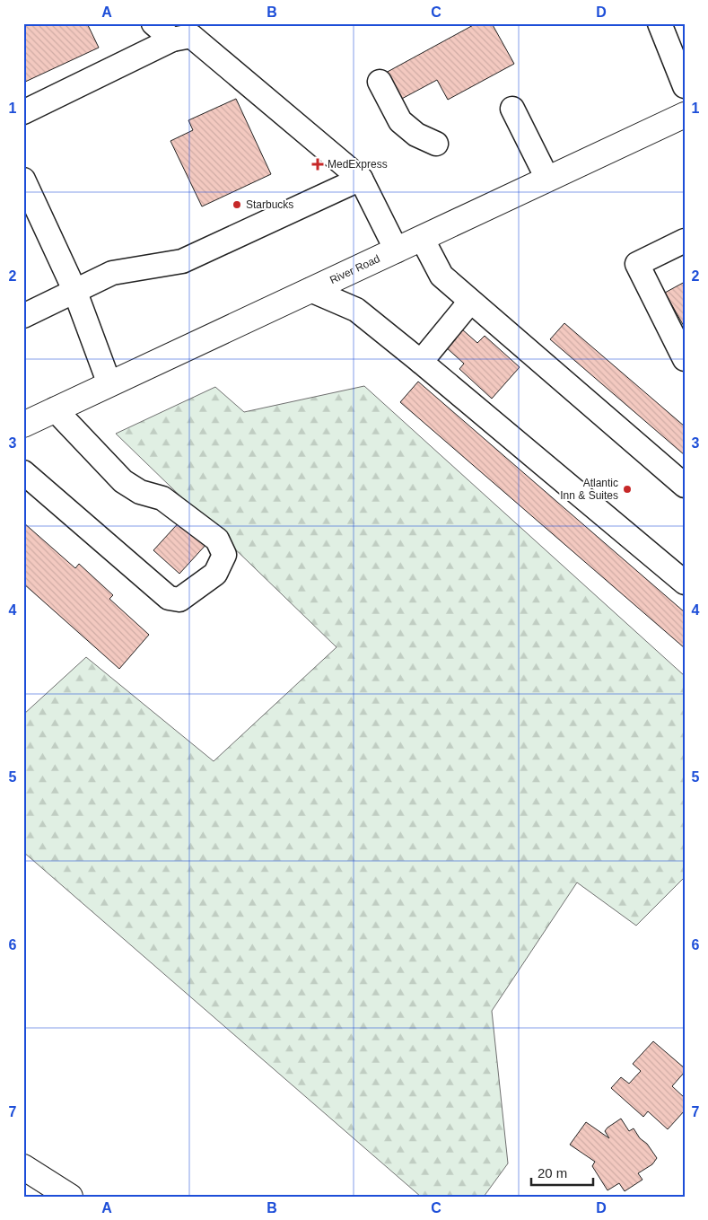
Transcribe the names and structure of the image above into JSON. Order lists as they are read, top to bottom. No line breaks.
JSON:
{"streets":{"main road":["River Road"]},"places":{"health":["MedExpress"],"other":["Starbucks","Atlantic Inn & Suites"]},"scale_bar":"20 m","grid":{"columns":["A","B","C","D"],"rows":["1","2","3","4","5","6","7"]}}
